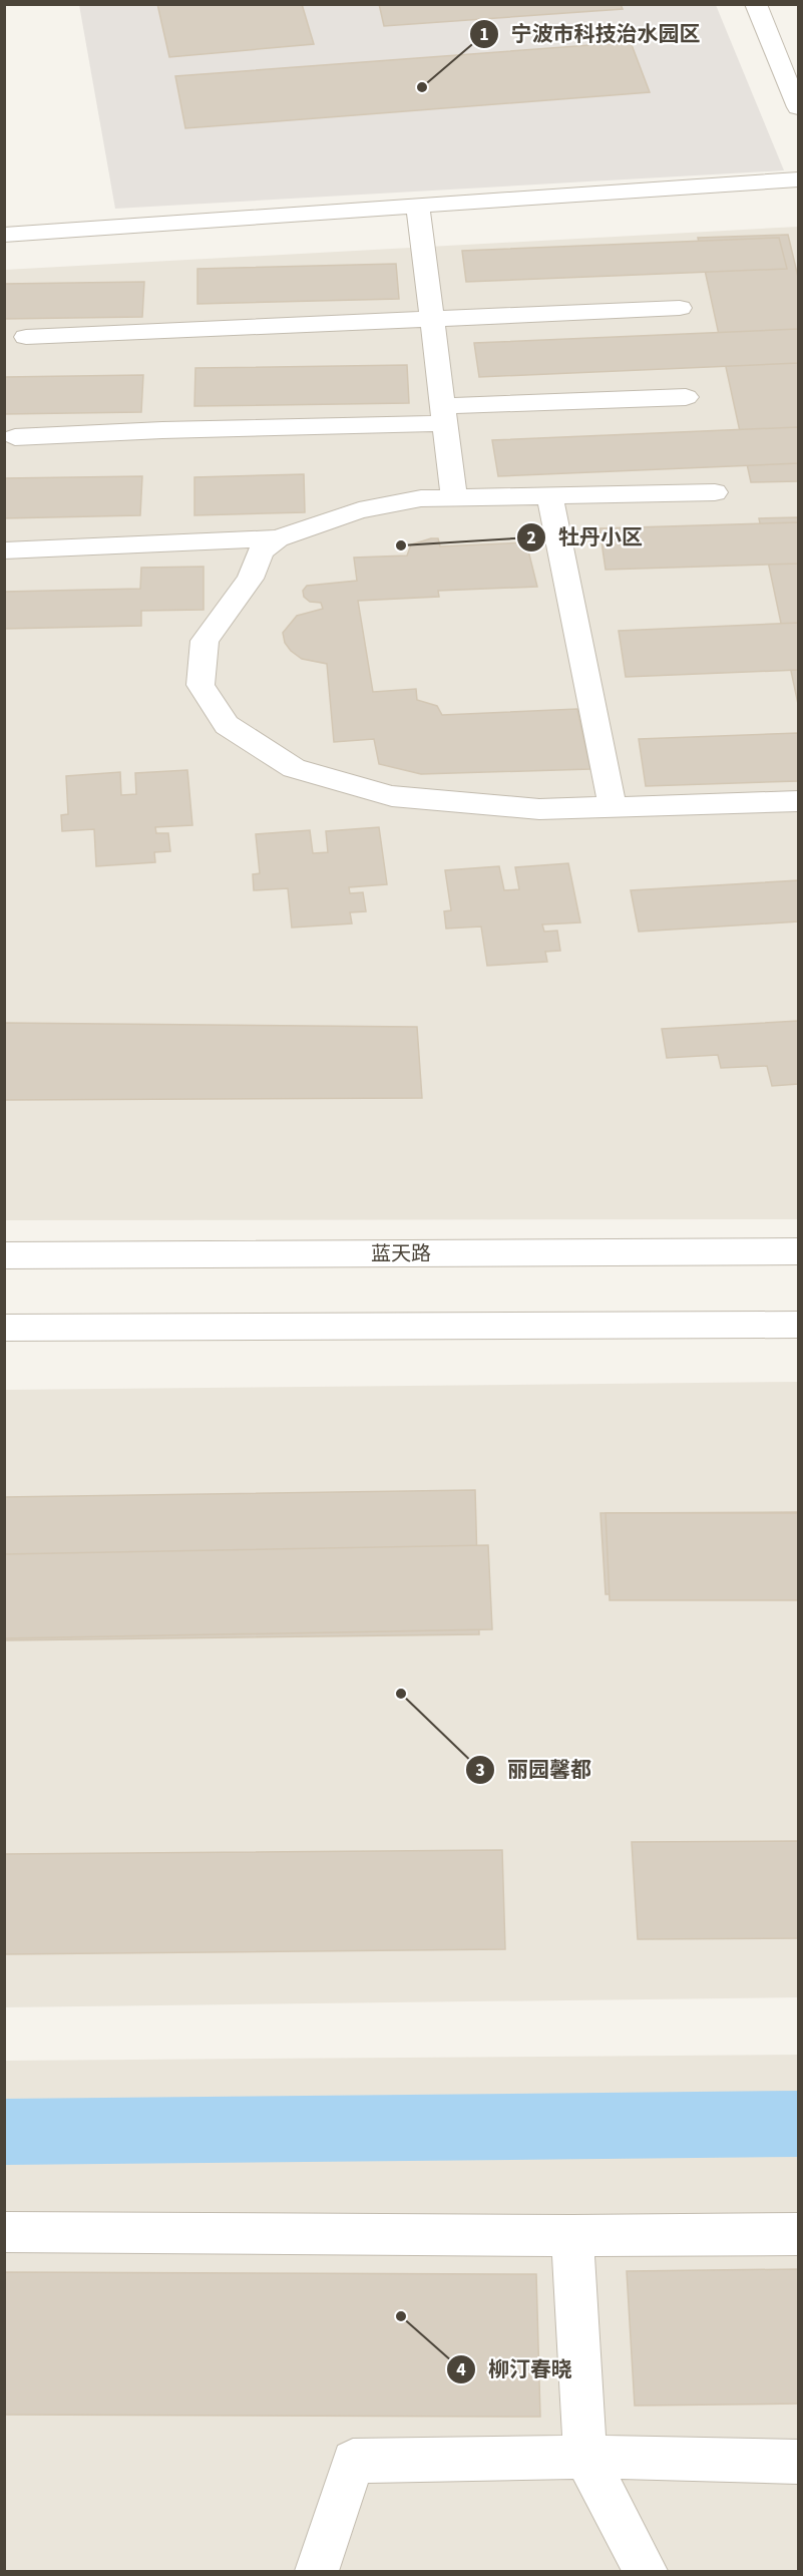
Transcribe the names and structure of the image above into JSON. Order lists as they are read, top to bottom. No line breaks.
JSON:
{"streets":{"street":["蓝天路"]},"places":["宁波市科技治水园区","牡丹小区","丽园馨都","柳汀春晓"]}
